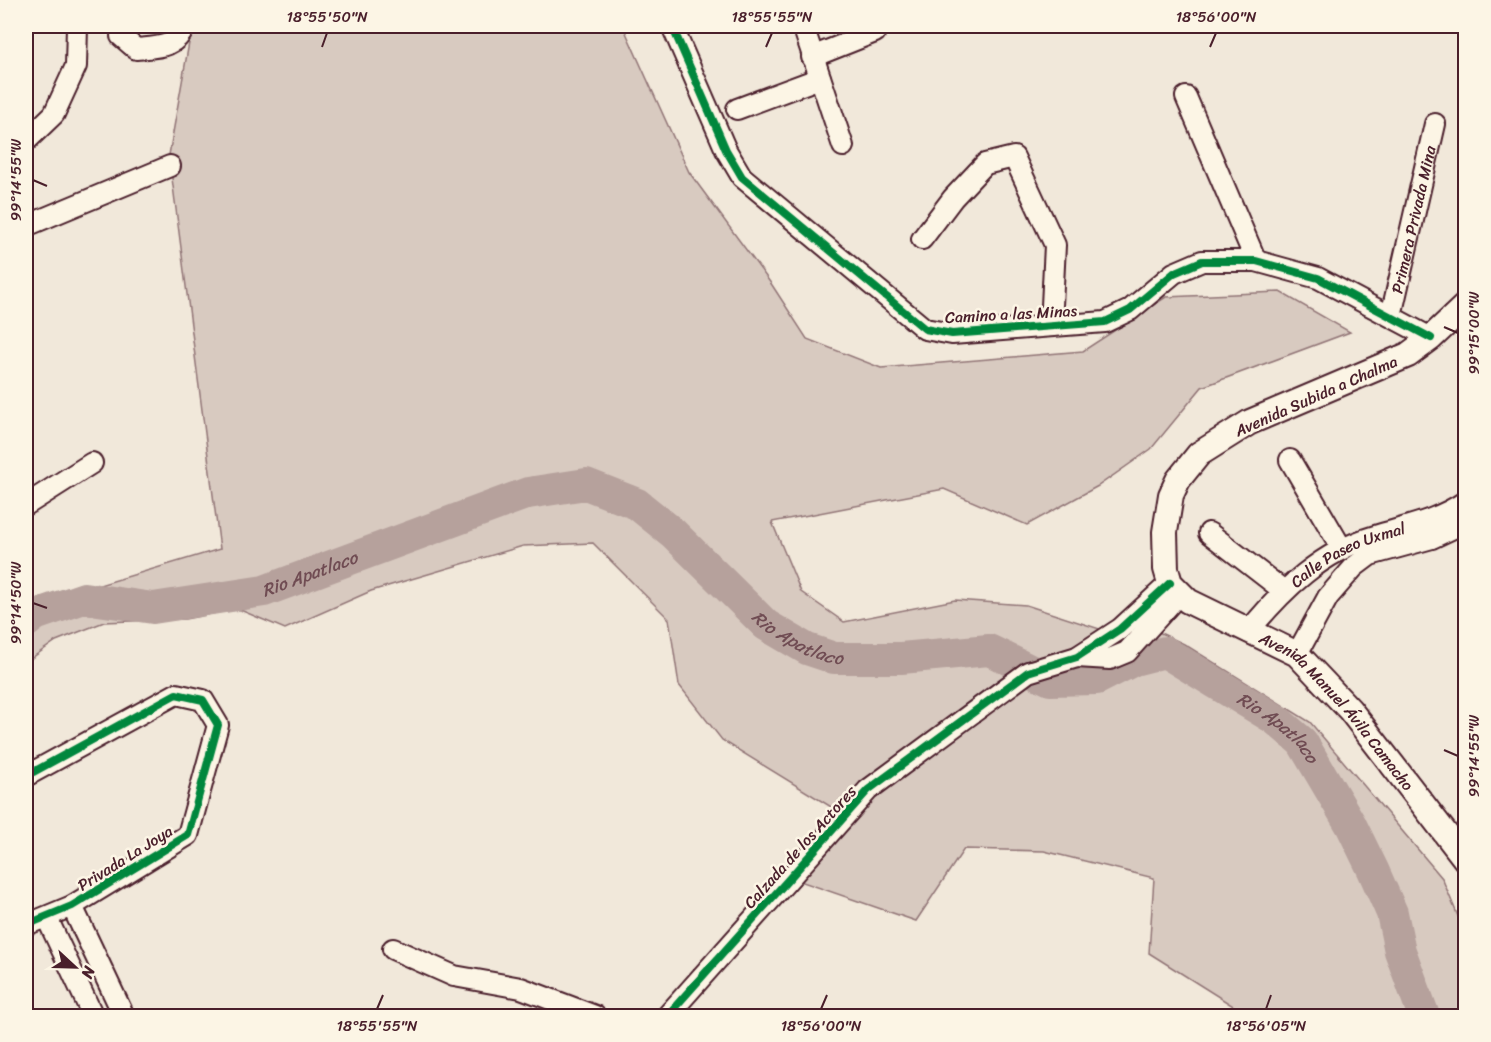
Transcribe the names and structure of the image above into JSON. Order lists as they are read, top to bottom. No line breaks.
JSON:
{"streets":{"main road":["Avenida Subida a Chalma","Avenida Manuel Ávila Camacho"],"street":["Primera Privada Mina","Camino a las Minas","Calle Paseo Uxmal","Calzada de los Actores","Privada La Joya"]},"crossings":[["Primera Privada Mina","Camino a las Minas"],["Camino a las Minas","Avenida Subida a Chalma"],["Avenida Subida a Chalma","Avenida Manuel Ávila Camacho"],["Avenida Subida a Chalma","Calzada de los Actores"],["Calle Paseo Uxmal","Avenida Manuel Ávila Camacho"],["Avenida Manuel Ávila Camacho","Calzada de los Actores"]],"water":["Rio Apatlaco"],"north":"right","coordinates":["18°55'50\"N","18°55'55\"N","18°56'00\"N","99°14'55\"W","99°15'00\"W","99°14'50\"W","18°56'05\"N"]}
